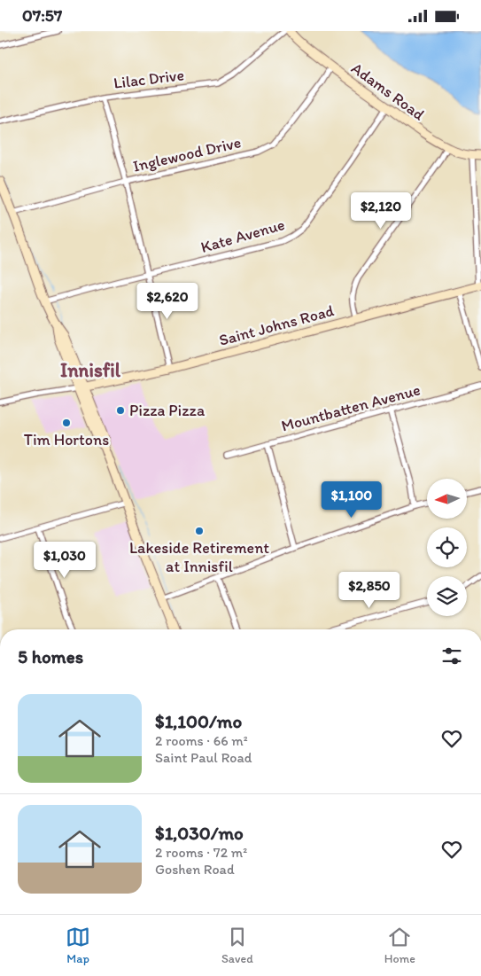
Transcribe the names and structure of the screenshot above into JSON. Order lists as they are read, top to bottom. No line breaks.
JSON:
{"streets":{"street":["Lilac Drive","Adams Road","Inglewood Drive","Kate Avenue","Saint Johns Road","Mountbatten Avenue"]},"crossings":[["Adams Road","Inglewood Drive"],["Adams Road","Kate Avenue"]],"districts":["Innisfil"],"places":["Pizza Pizza","Tim Hortons","Lakeside Retirement at Innisfil"],"north":"left","page":{"status":"07:57","price":["$2,120","$2,620","$1,100","$1,030","$2,850"],"heading":"5 homes","list":[{"name":"$1,100/mo","note":"2 rooms · 66 m² · Saint Paul Road"},{"name":"$1,030/mo","note":"2 rooms · 72 m² · Goshen Road"}],"tabs":["Map","Saved","Home"]}}
